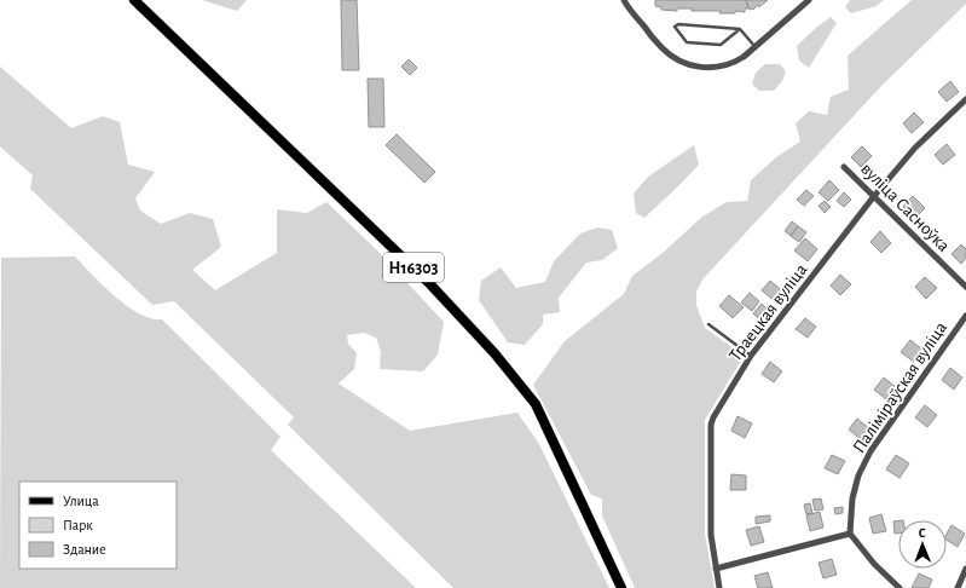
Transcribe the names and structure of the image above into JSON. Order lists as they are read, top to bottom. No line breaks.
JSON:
{"streets":{"main road":["Н16303"],"street":["вуліца Сасноўка","Траецкая вуліца","Паліміраўская вуліца"]},"crossings":[["вуліца Сасноўка","Траецкая вуліца"]],"legend":["Улица","Парк","Здание"],"north":"top"}
